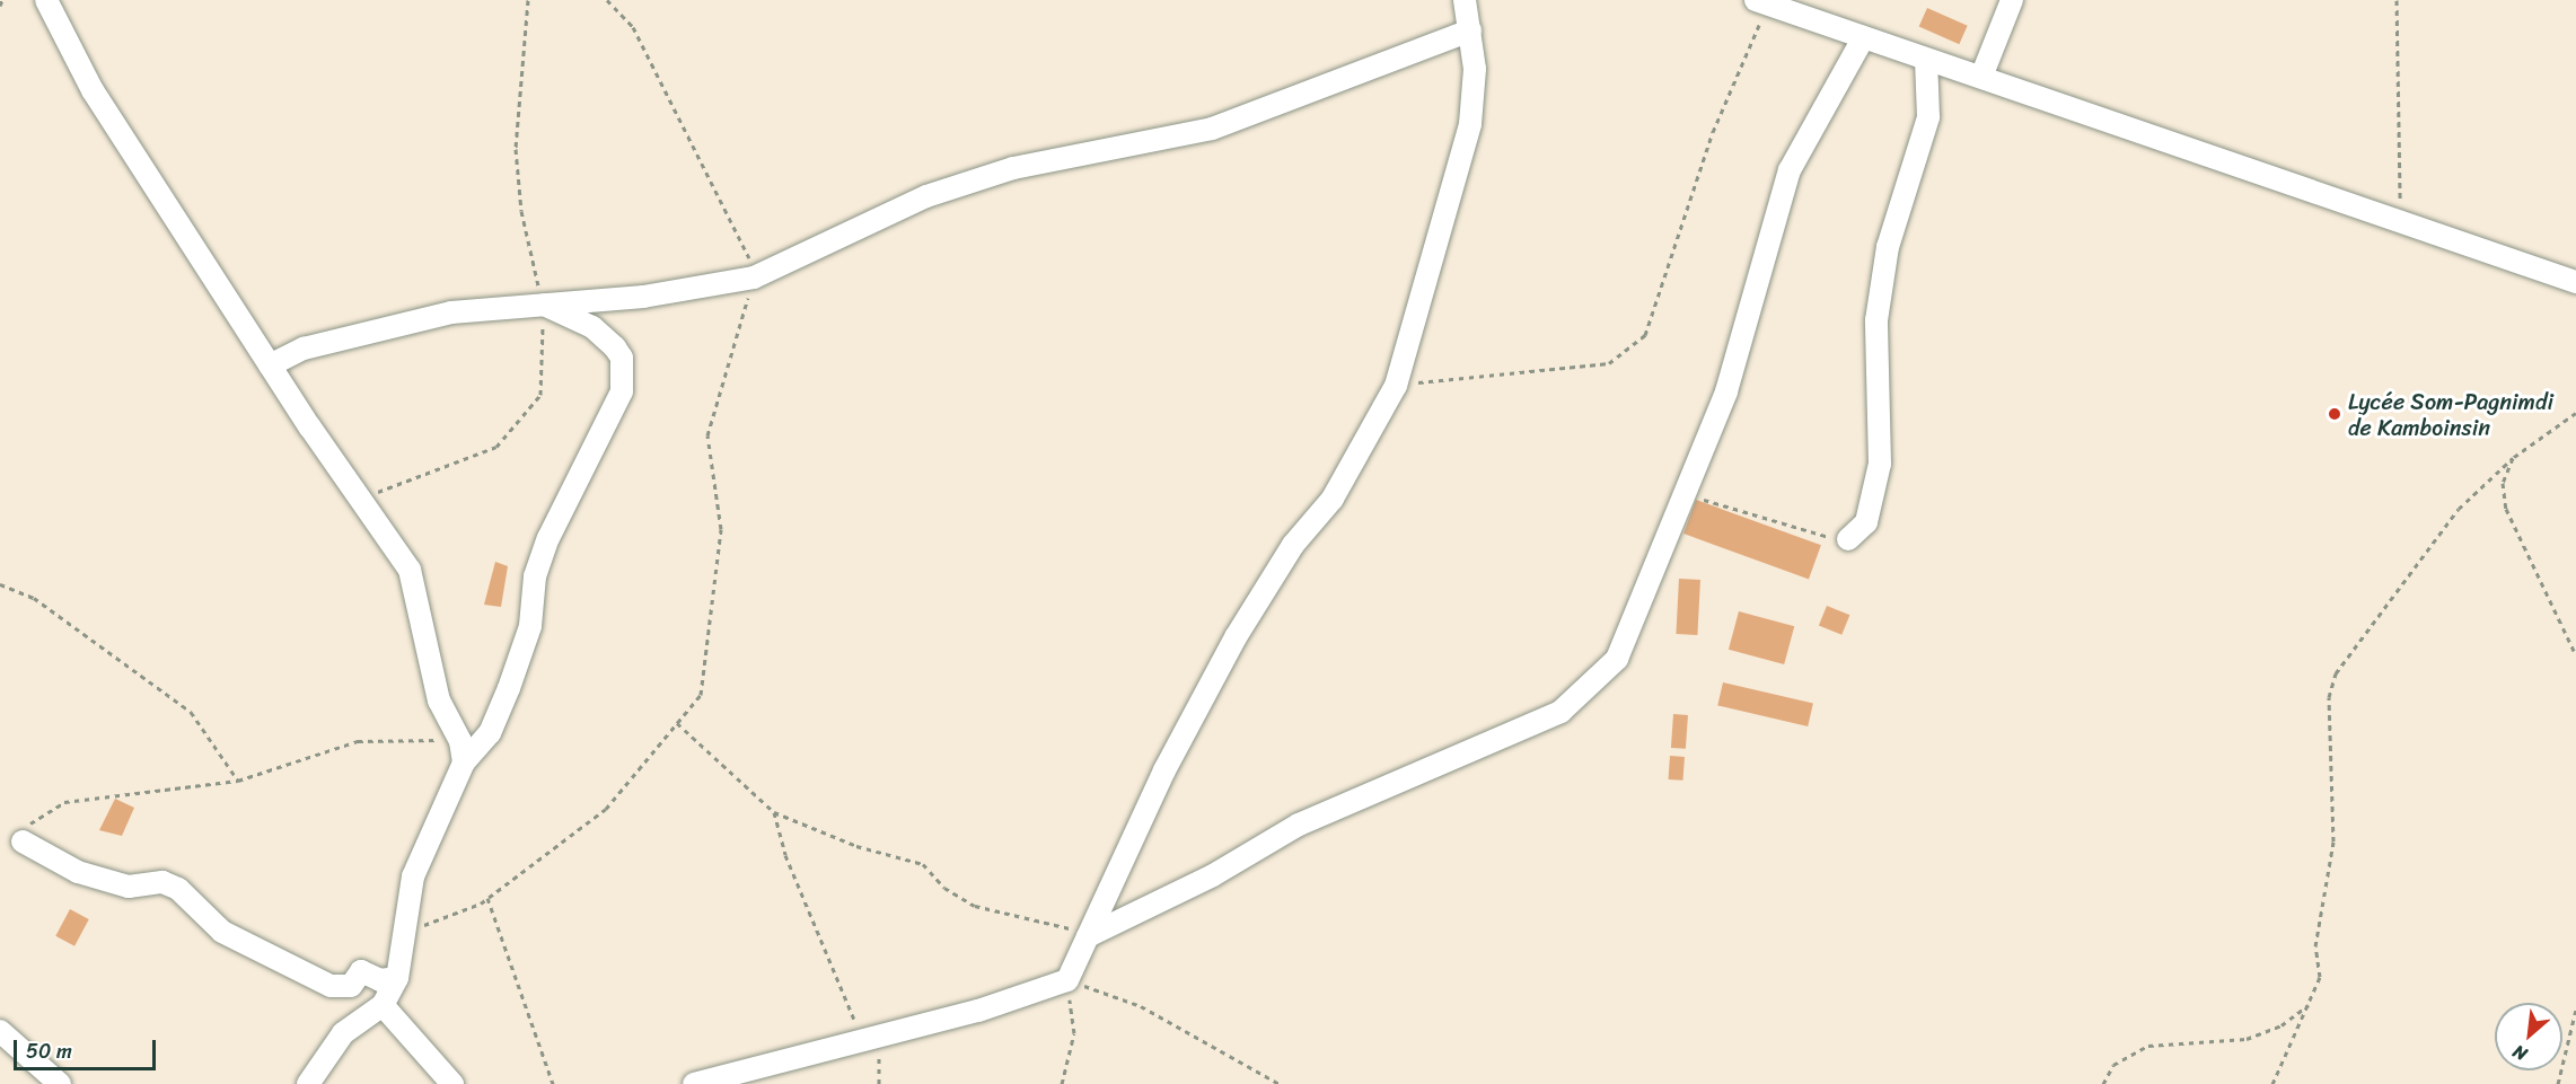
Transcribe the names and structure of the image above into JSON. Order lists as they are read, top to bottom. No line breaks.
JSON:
{"places":["Lycée Som-Pagnimdi de Kamboinsin"],"scale_bar":"50 m","north":"bottom left"}
